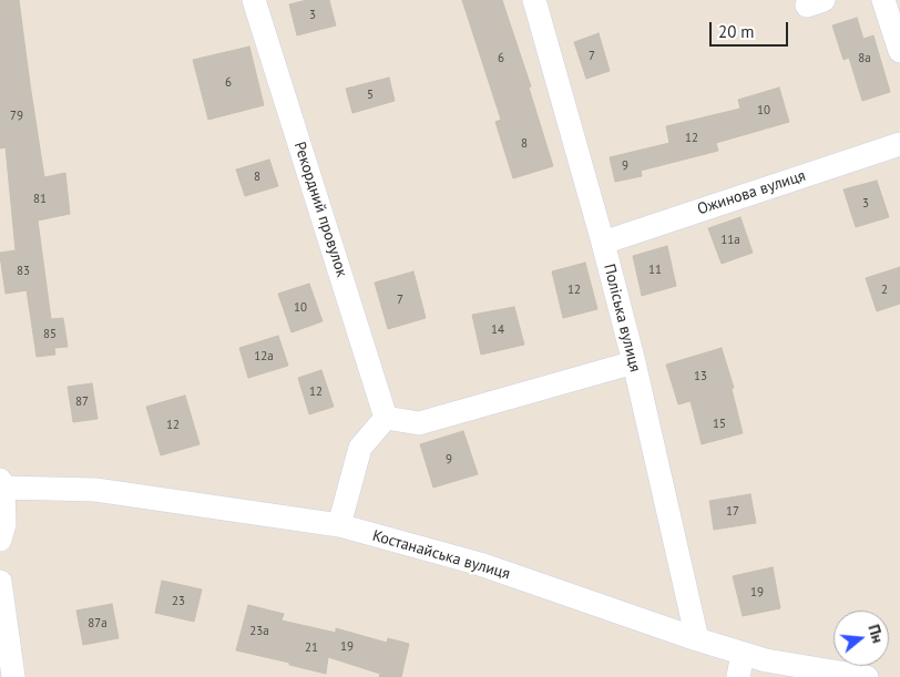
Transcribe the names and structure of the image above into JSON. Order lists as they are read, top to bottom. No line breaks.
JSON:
{"streets":{"street":["Ожинова вулиця","Рекордний провулок","Поліська вулиця","Костанайська вулиця"]},"crossings":[["Ожинова вулиця","Поліська вулиця"],["Поліська вулиця","Костанайська вулиця"]],"house_numbers":["3","7","6","8а","6","5","10","79","12","8","9","8","81","3","11а","11","83","12","2","7","10","14","85","12а","13","12","87","15","12","9","17","19","23","87а","23а","19","21"],"scale_bar":"20 m","north":"right"}
